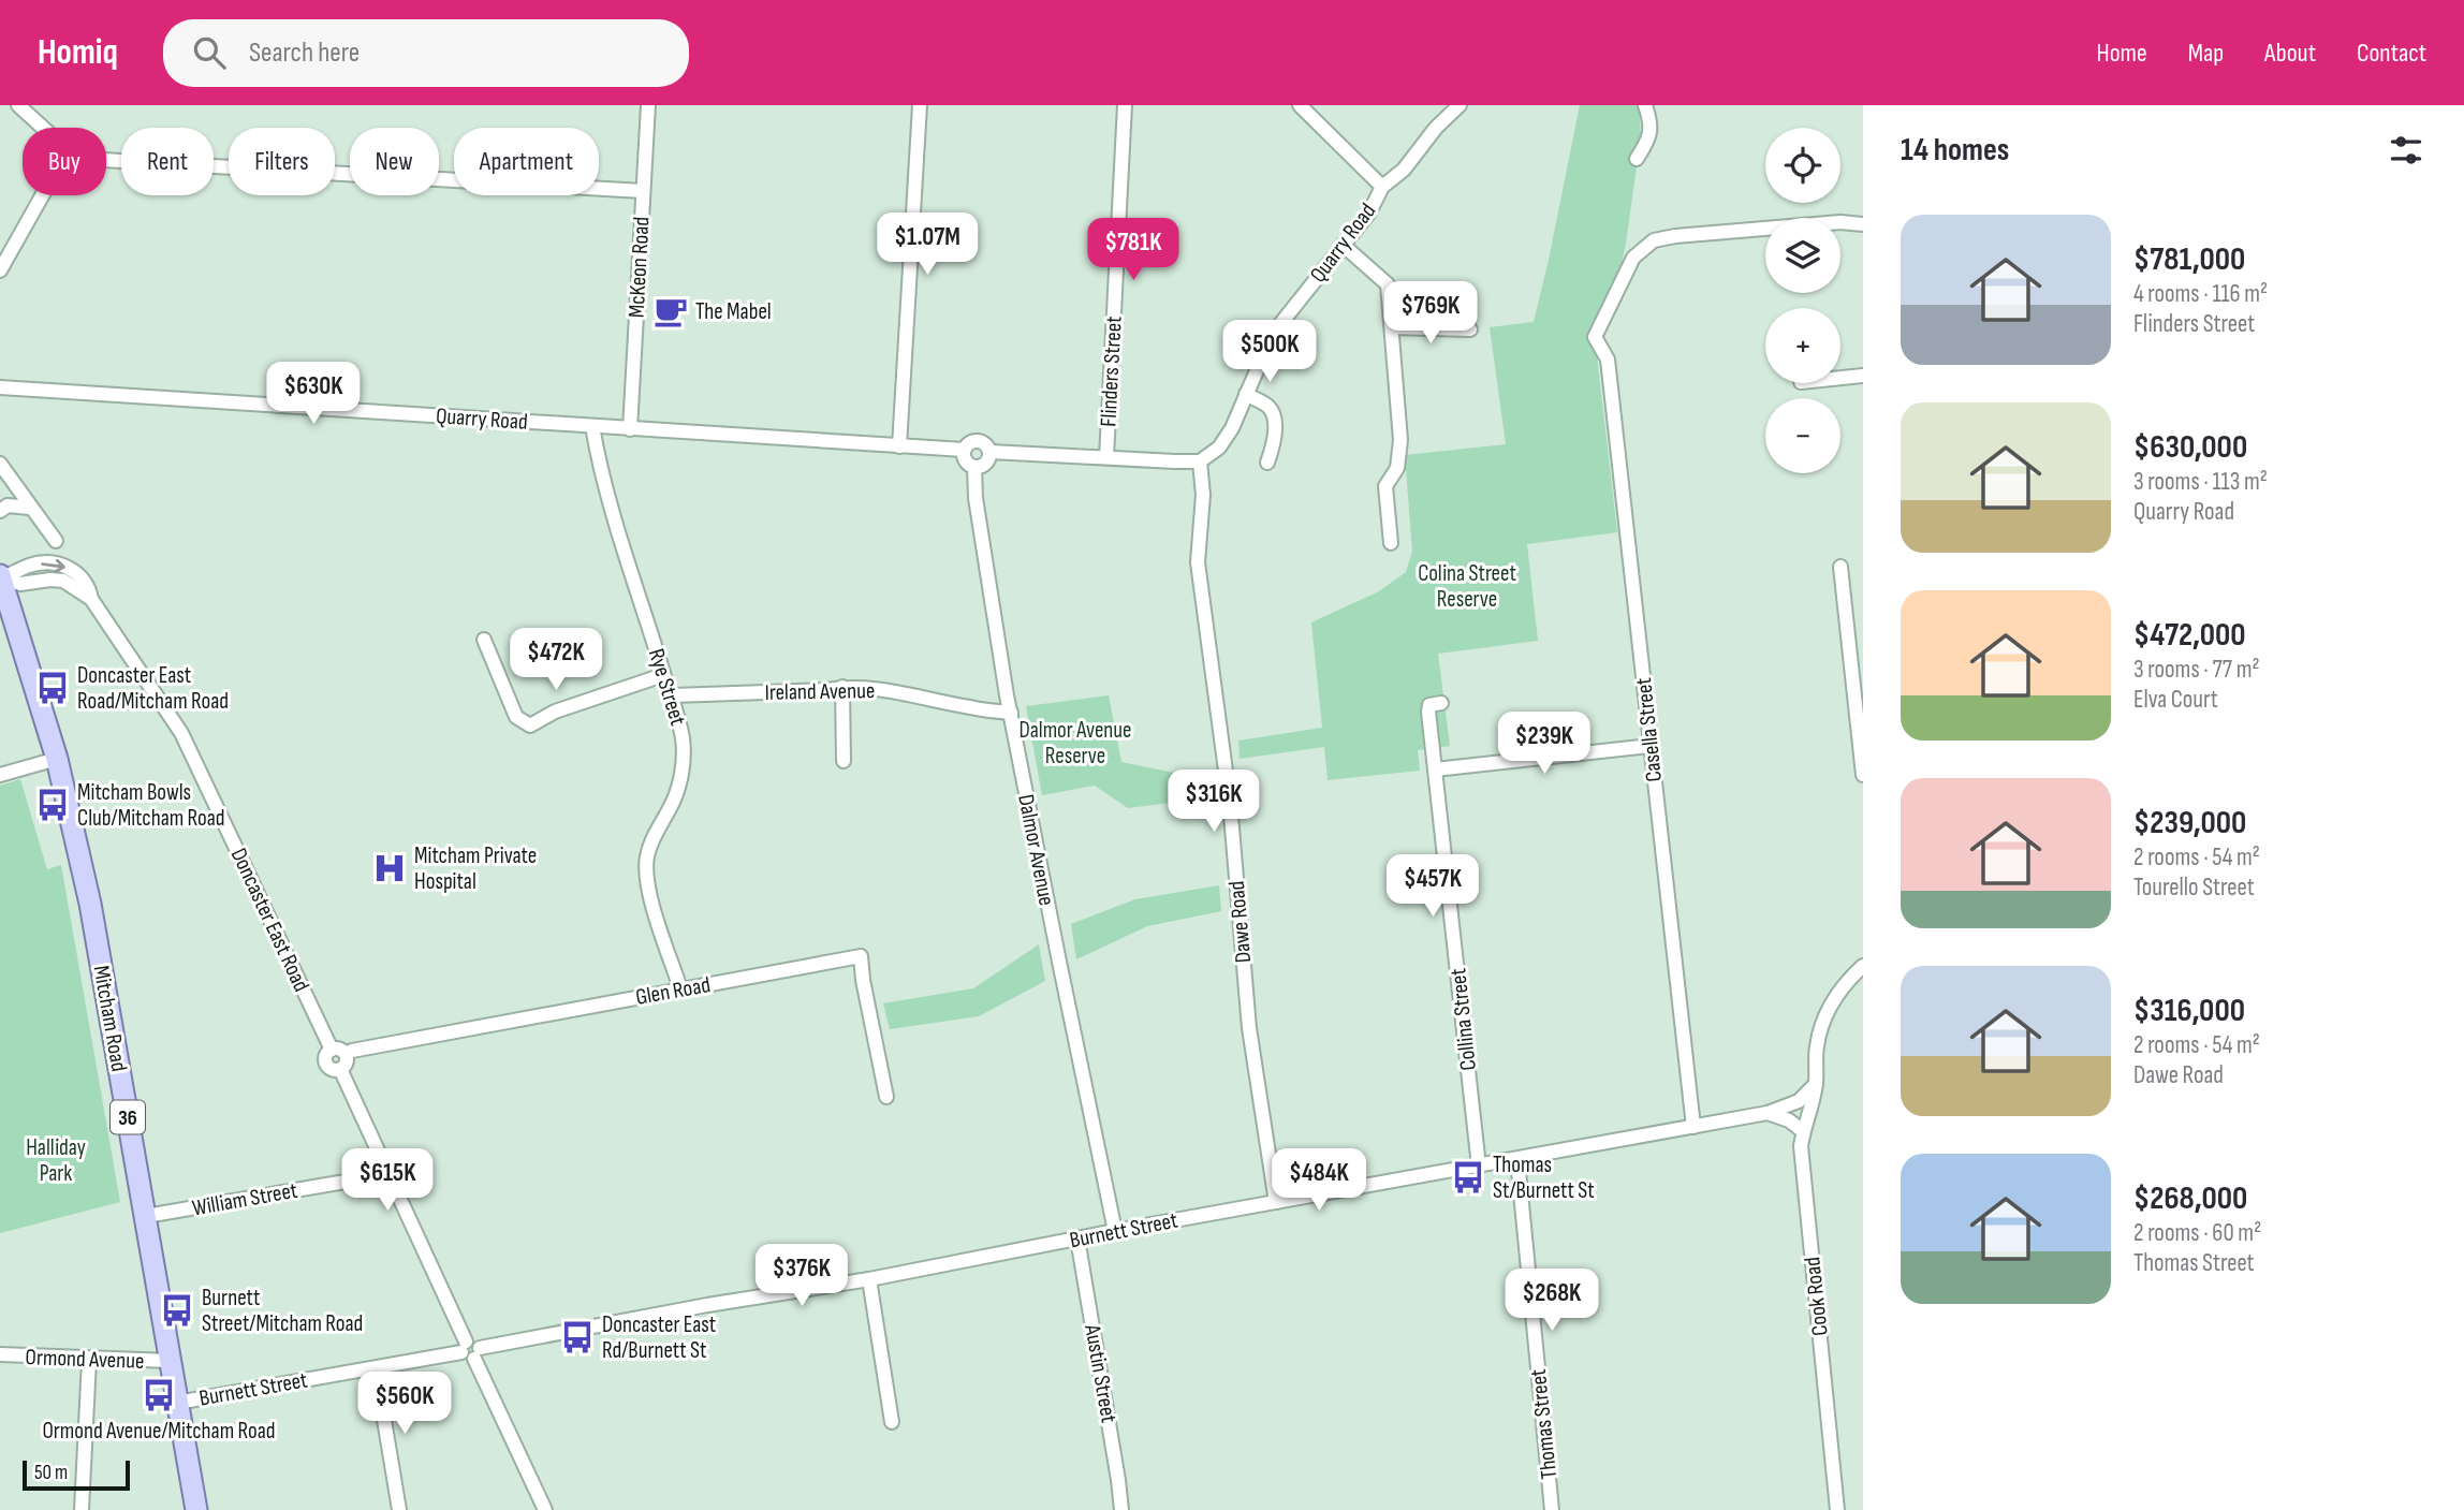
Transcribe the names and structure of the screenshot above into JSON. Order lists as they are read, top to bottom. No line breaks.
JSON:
{"streets":{"main road":["Mitcham Road","36"],"street":["Quarry Road","McKeon Road","Flinders Street","Rye Street","Ireland Avenue","Casella Street","Dalmor Avenue","Doncaster East Road","Dawe Road","Glen Road","Collina Street","William Street","Burnett Street","Cook Road","Ormond Avenue","Austin Street","Thomas Street"]},"crossings":[["Quarry Road","McKeon Road"],["Quarry Road","Flinders Street"],["Quarry Road","Rye Street"],["Quarry Road","Dalmor Avenue"],["Quarry Road","Dawe Road"],["Rye Street","Ireland Avenue"],["Rye Street","Glen Road"],["Ireland Avenue","Dalmor Avenue"],["Casella Street","Burnett Street"],["Dalmor Avenue","Burnett Street"],["Doncaster East Road","Glen Road"],["Doncaster East Road","Mitcham Road"],["Dawe Road","Burnett Street"],["Mitcham Road","William Street"],["Mitcham Road","Burnett Street"],["Mitcham Road","Ormond Avenue"],["Collina Street","Burnett Street"],["Burnett Street","Cook Road"],["Burnett Street","Austin Street"],["Burnett Street","Thomas Street"]],"parks":["Colina Street Reserve","Dalmor Avenue Reserve","Halliday Park"],"places":{"cafe":["The Mabel"],"bus stop":["Doncaster East Road/Mitcham Road","Mitcham Bowls Club/Mitcham Road","Thomas St/Burnett St","Burnett Street/Mitcham Road","Doncaster East Rd/Burnett St","Ormond Avenue/Mitcham Road"],"hospital":["Mitcham Private Hospital"]},"scale_bar":"50 m","page":{"header":"Homiq","search":"Search here","nav":["Home","Map","About","Contact"],"heading":"14 homes","map_buttons":["+","−"],"chip":["Buy","Rent","Filters","New","Apartment"],"list":[{"name":"$781,000","note":"4 rooms · 116 m² · Flinders Street"},{"name":"$630,000","note":"3 rooms · 113 m² · Quarry Road"},{"name":"$472,000","note":"3 rooms · 77 m² · Elva Court"},{"name":"$239,000","note":"2 rooms · 54 m² · Tourello Street"},{"name":"$316,000","note":"2 rooms · 54 m² · Dawe Road"},{"name":"$268,000","note":"2 rooms · 60 m² · Thomas Street"}],"price":["$1.07M","$781K","$769K","$500K","$630K","$472K","$239K","$316K","$457K","$615K","$484K","$376K","$268K","$560K"],"scale":"50 m"}}
